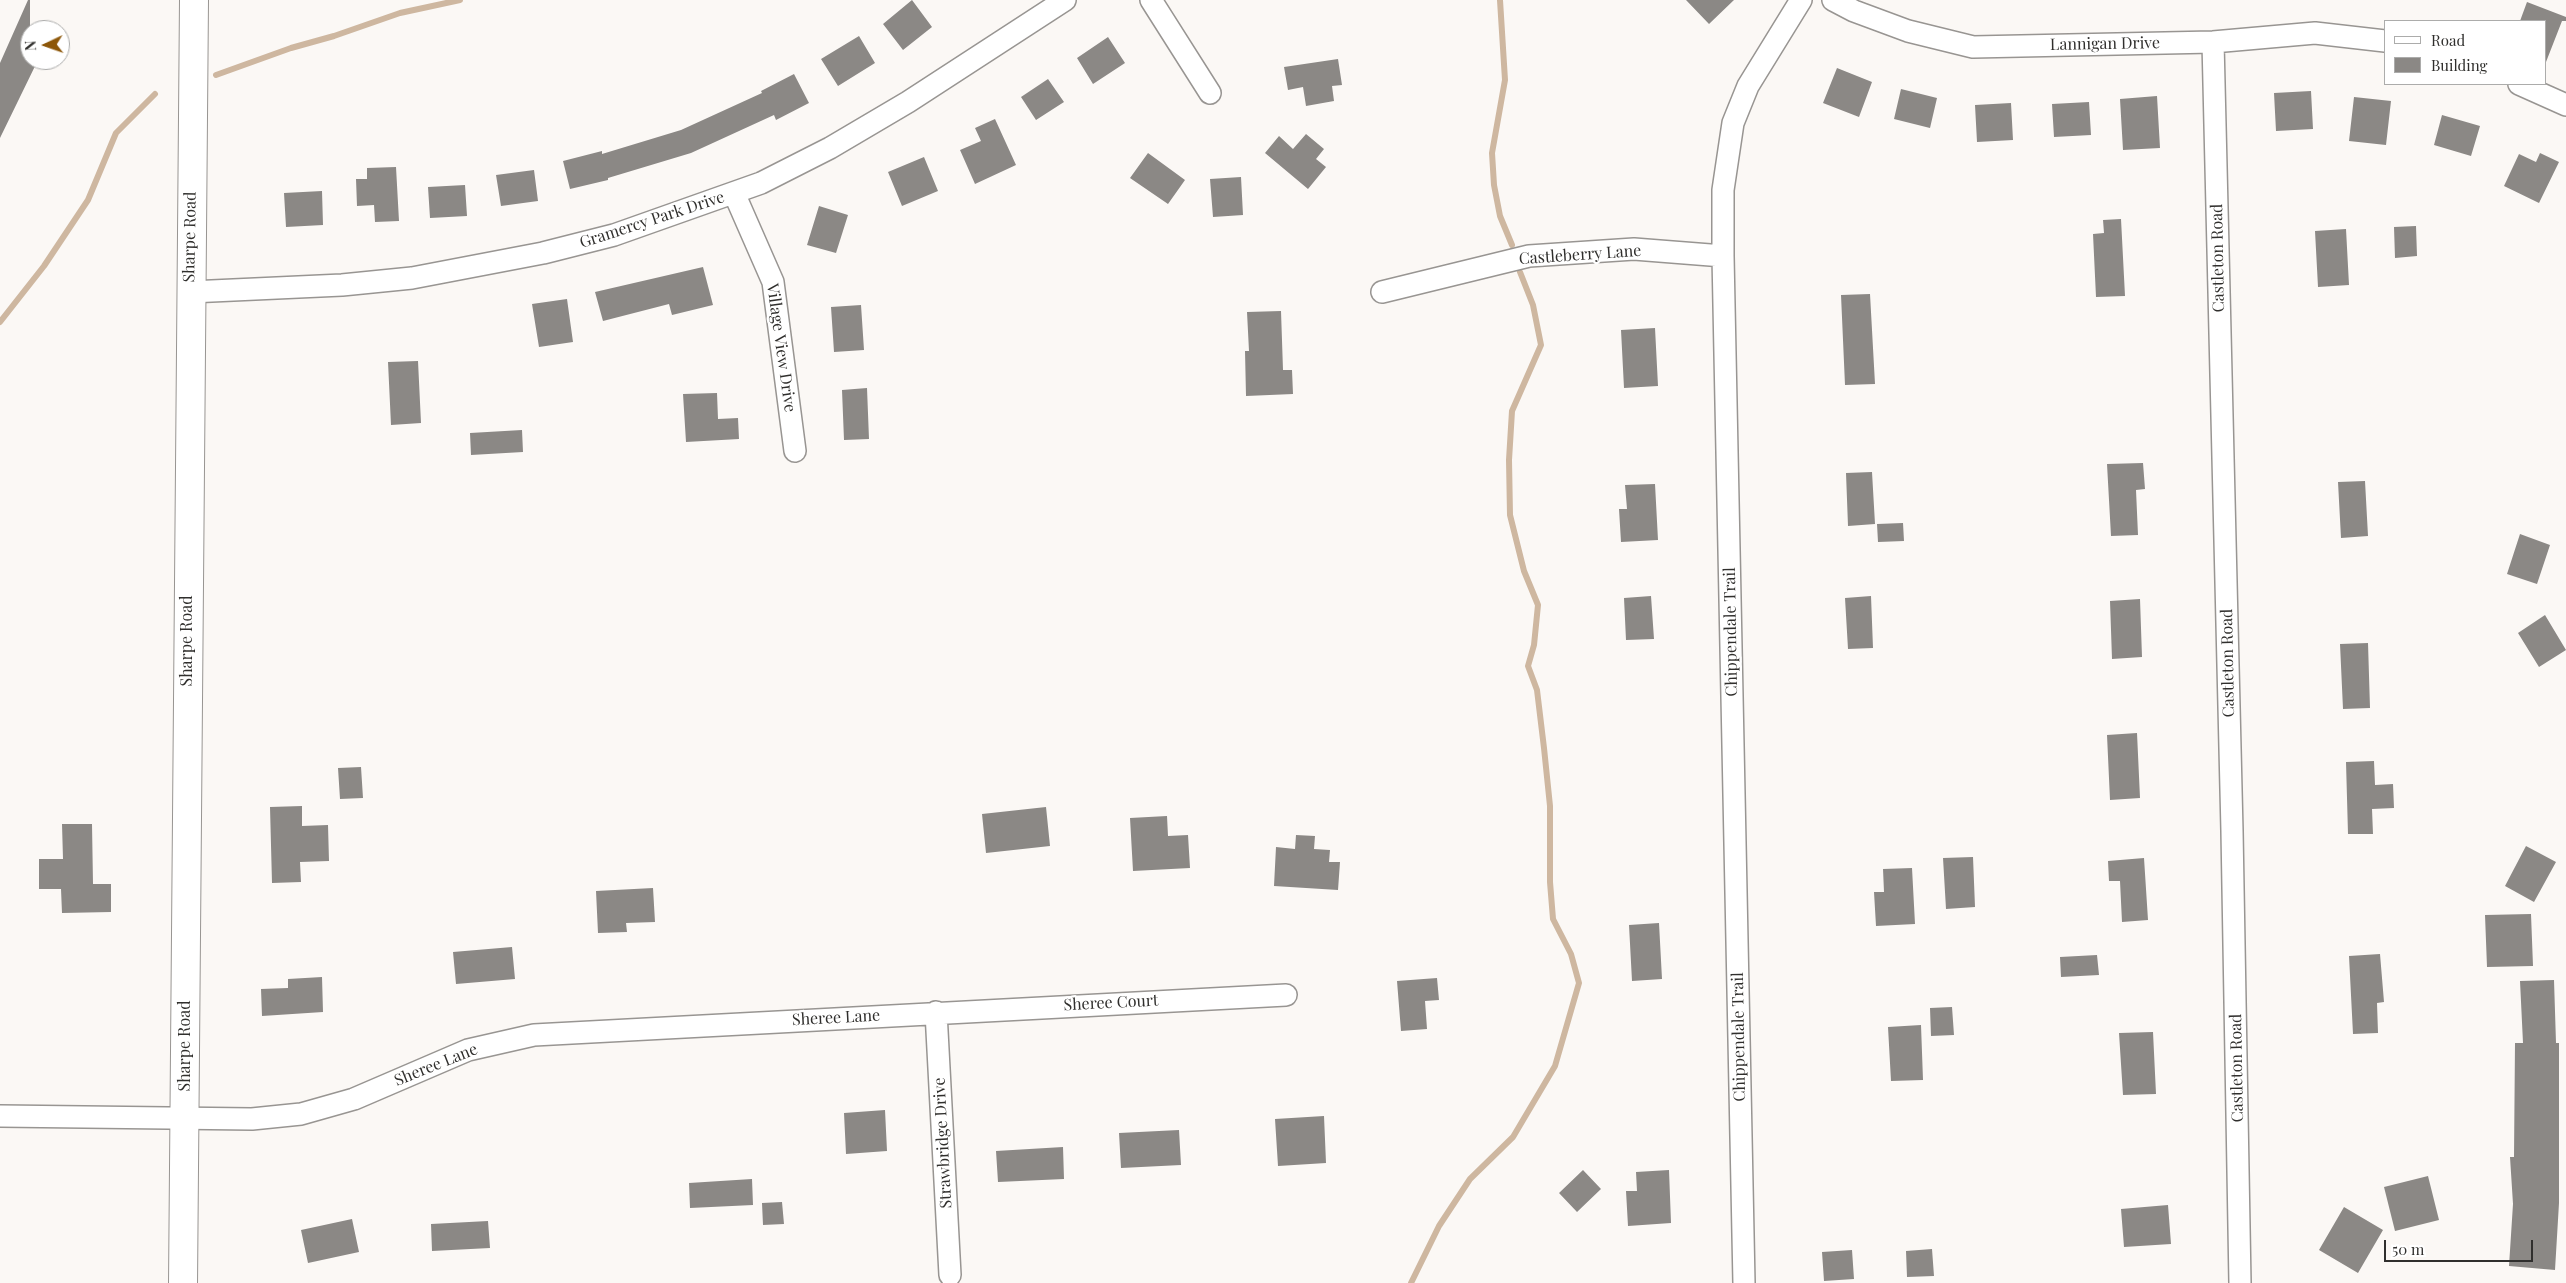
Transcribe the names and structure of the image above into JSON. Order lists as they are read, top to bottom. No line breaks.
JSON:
{"streets":{"street":["Lannigan Drive","Gramercy Park Drive","Sharpe Road","Castleberry Lane","Castleton Road","Village View Drive","Chippendale Trail","Sheree Court","Sheree Lane","Strawbridge Drive"]},"crossings":[["Lannigan Drive","Castleton Road"],["Gramercy Park Drive","Sharpe Road"],["Gramercy Park Drive","Village View Drive"],["Sharpe Road","Sheree Lane"],["Castleberry Lane","Chippendale Trail"],["Sheree Court","Sheree Lane"],["Sheree Court","Strawbridge Drive"],["Sheree Lane","Strawbridge Drive"]],"legend":["Road","Building"],"scale_bar":"50 m","north":"left"}
